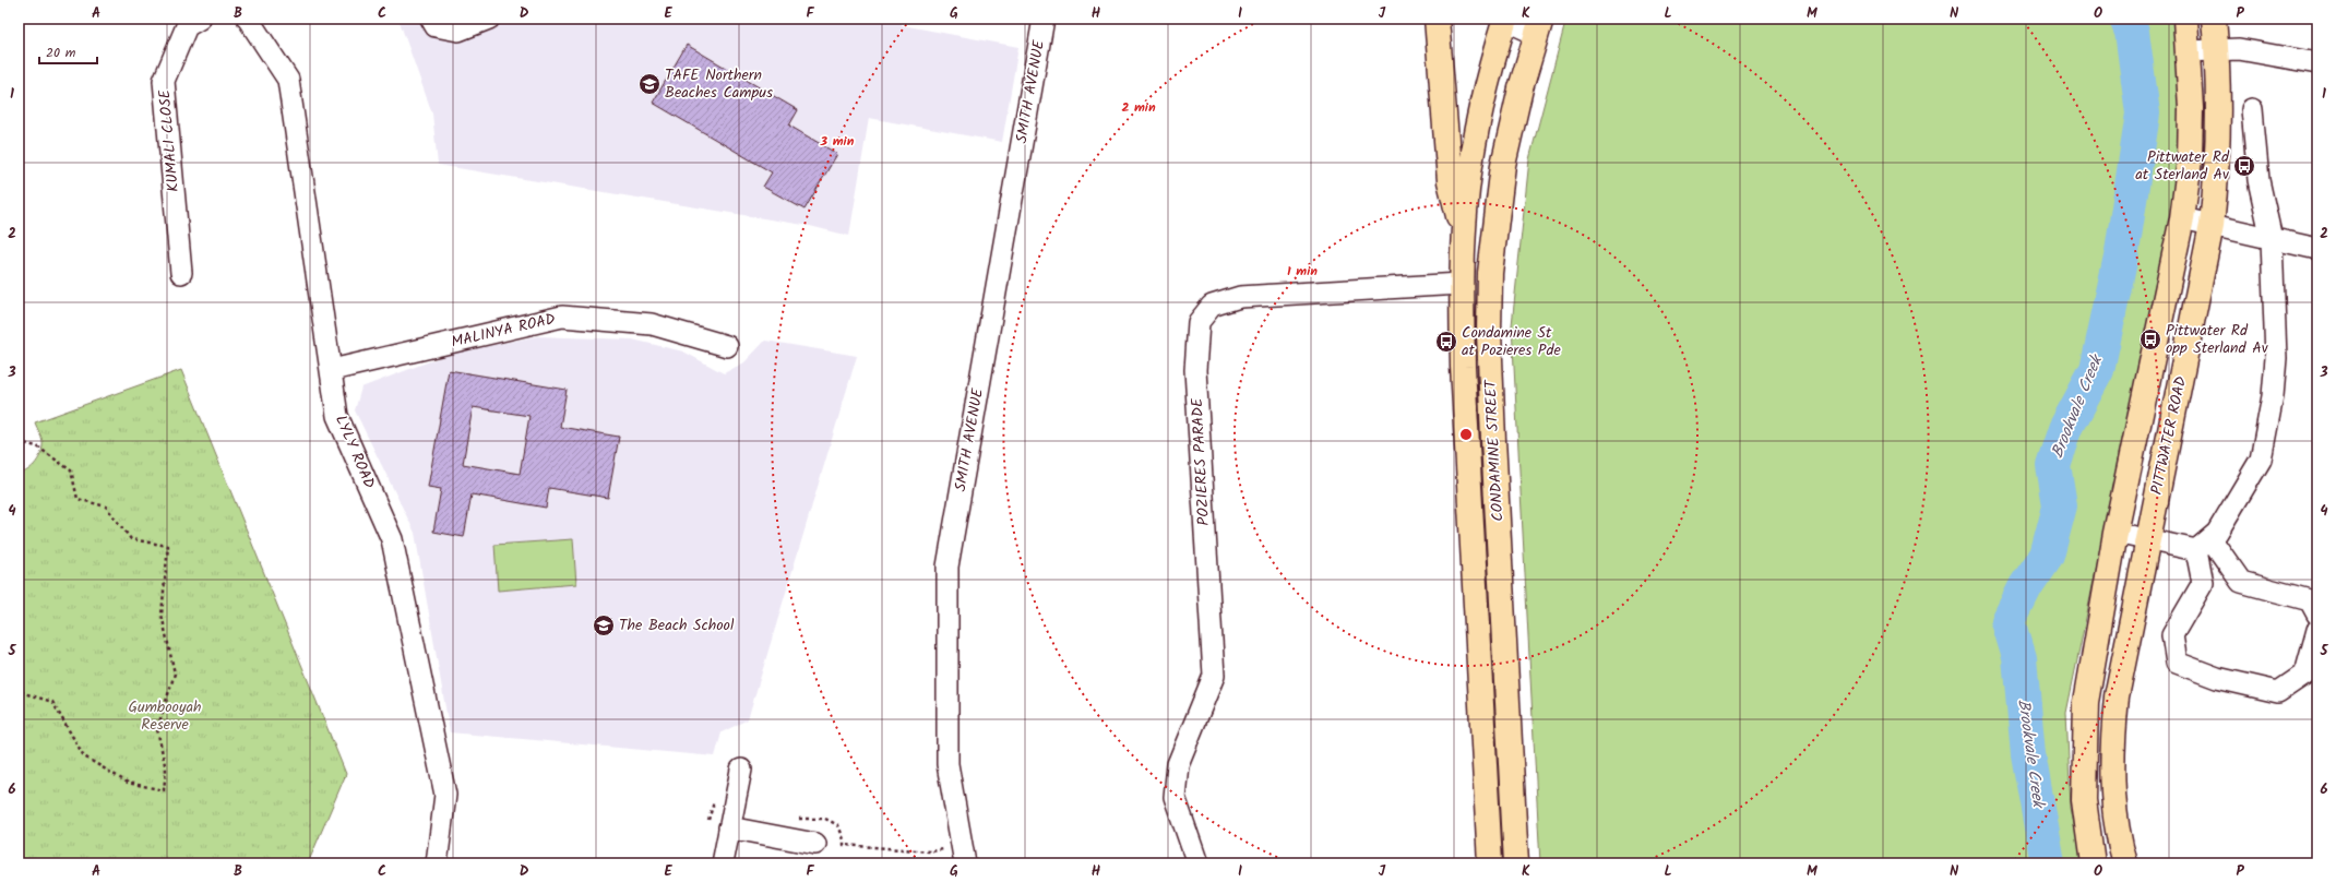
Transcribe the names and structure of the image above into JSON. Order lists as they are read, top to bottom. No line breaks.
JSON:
{"streets":{"main road":["PITTWATER ROAD","CONDAMINE STREET"],"street":["SMITH AVENUE","KUMALI CLOSE","MALINYA ROAD","LYLY ROAD","POZIERES PARADE"]},"crossings":[["MALINYA ROAD","LYLY ROAD"],["CONDAMINE STREET","POZIERES PARADE"]],"water":["Brookvale Creek"],"parks":["Gumbooyah Reserve"],"places":{"school or university":["TAFE Northern Beaches Campus","The Beach School"],"bus stop":["Pittwater Rd at Sterland Av","Pittwater Rd opp Sterland Av","Condamine St at Pozieres Pde"]},"scale_bar":"20 m","grid":{"columns":["A","B","C","D","E","F","G","H","I","J","K","L","M","N","O","P"],"rows":["1","2","3","4","5","6"]},"rings":["2 min","3 min","1 min"]}
